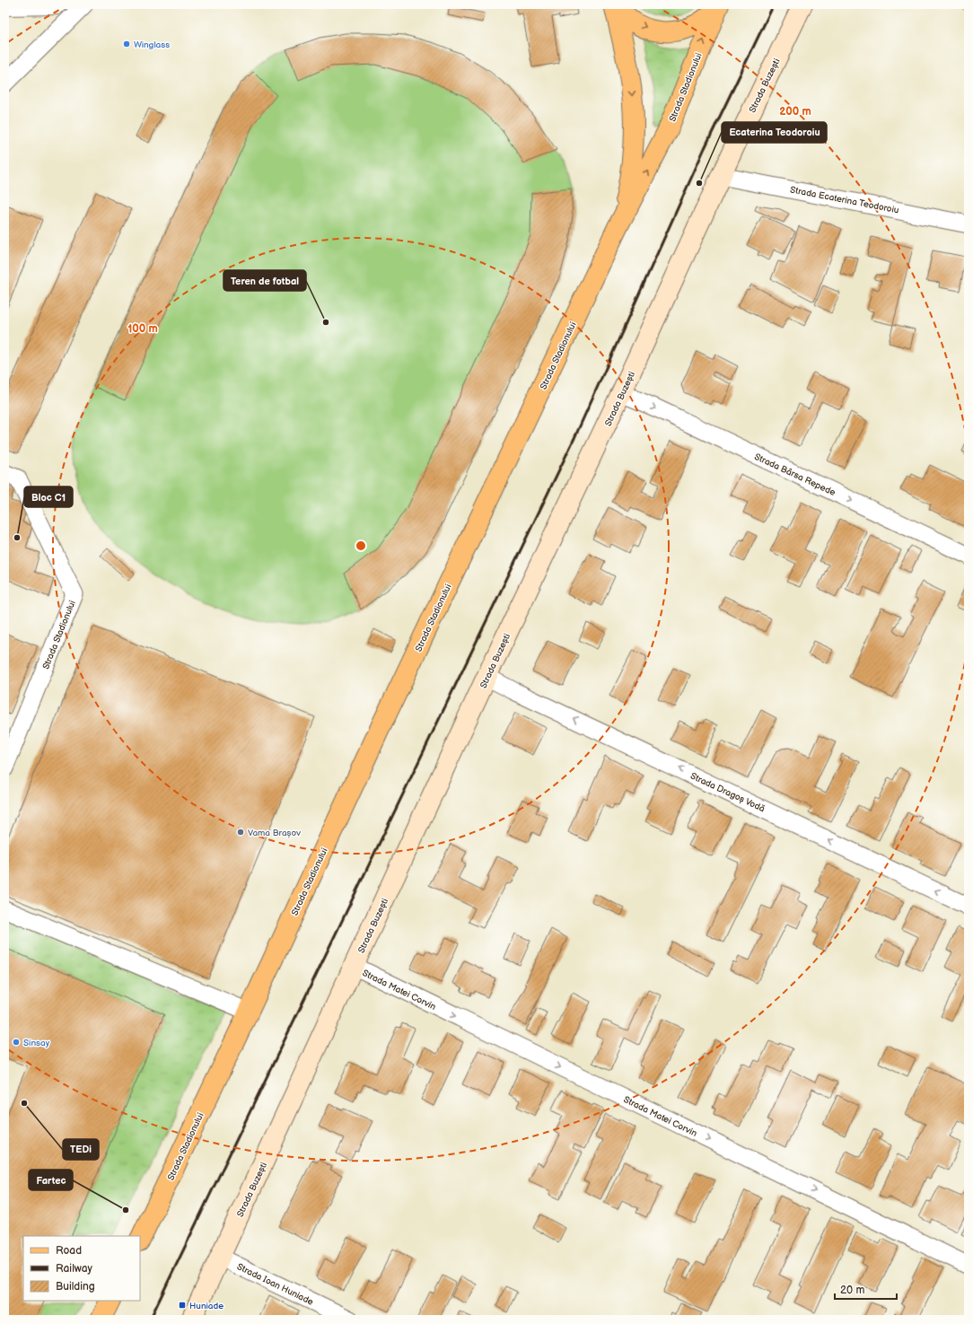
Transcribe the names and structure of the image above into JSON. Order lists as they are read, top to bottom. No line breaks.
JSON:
{"streets":{"main road":["Strada Buzești","Strada Stadionului"],"street":["Strada Ecaterina Teodoroiu","Strada Bârsa Repede","Strada Dragoș Vodă","Strada Matei Corvin","Strada Ioan Huniade"]},"crossings":[["Strada Buzești","Strada Ecaterina Teodoroiu"],["Strada Buzești","Strada Bârsa Repede"],["Strada Buzești","Strada Dragoș Vodă"],["Strada Buzești","Strada Matei Corvin"],["Strada Buzești","Strada Ioan Huniade"]],"one_way":["Strada Bârsa Repede","Strada Dragoș Vodă","Strada Matei Corvin"],"places":{"other":["Winglass","Ecaterina Teodoroiu","Teren de fotbal","Bloc C1","Vama Brașov","Sinsay","TEDi","Fartec"],"transit":["Huniade"]},"legend":["Road","Railway","Building"],"scale_bar":"20 m","rings":["200 m","100 m"]}
